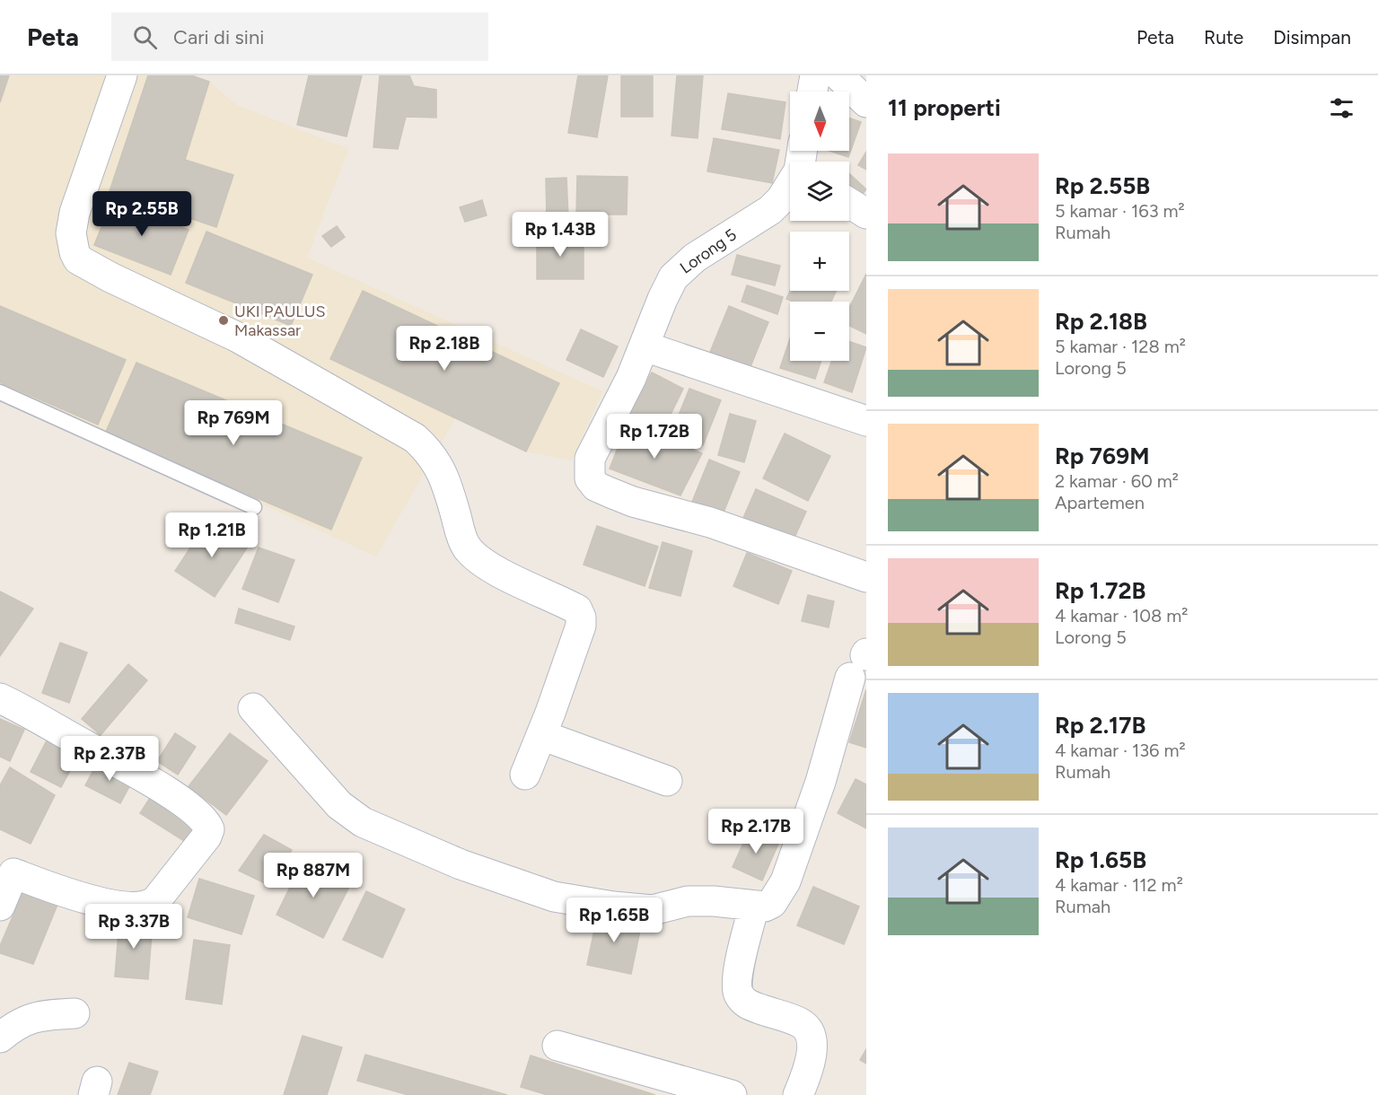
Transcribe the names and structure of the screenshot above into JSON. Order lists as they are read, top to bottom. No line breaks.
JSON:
{"streets":{"street":["Lorong 5"]},"places":["UKI PAULUS Makassar"],"north":"bottom","page":{"header":"Peta","search":"Cari di sini","nav":["Peta","Rute","Disimpan"],"heading":"11 properti","map_buttons":["+","−"],"list":[{"name":"Rp 2.55B","note":"5 kamar · 163 m² · Rumah"},{"name":"Rp 2.18B","note":"5 kamar · 128 m² · Lorong 5"},{"name":"Rp 769M","note":"2 kamar · 60 m² · Apartemen"},{"name":"Rp 1.72B","note":"4 kamar · 108 m² · Lorong 5"},{"name":"Rp 2.17B","note":"4 kamar · 136 m² · Rumah"},{"name":"Rp 1.65B","note":"4 kamar · 112 m² · Rumah"}],"price":["Rp 2.55B","Rp 1.43B","Rp 2.18B","Rp 769M","Rp 1.72B","Rp 1.21B","Rp 2.37B","Rp 2.17B","Rp 887M","Rp 1.65B","Rp 3.37B"]}}
